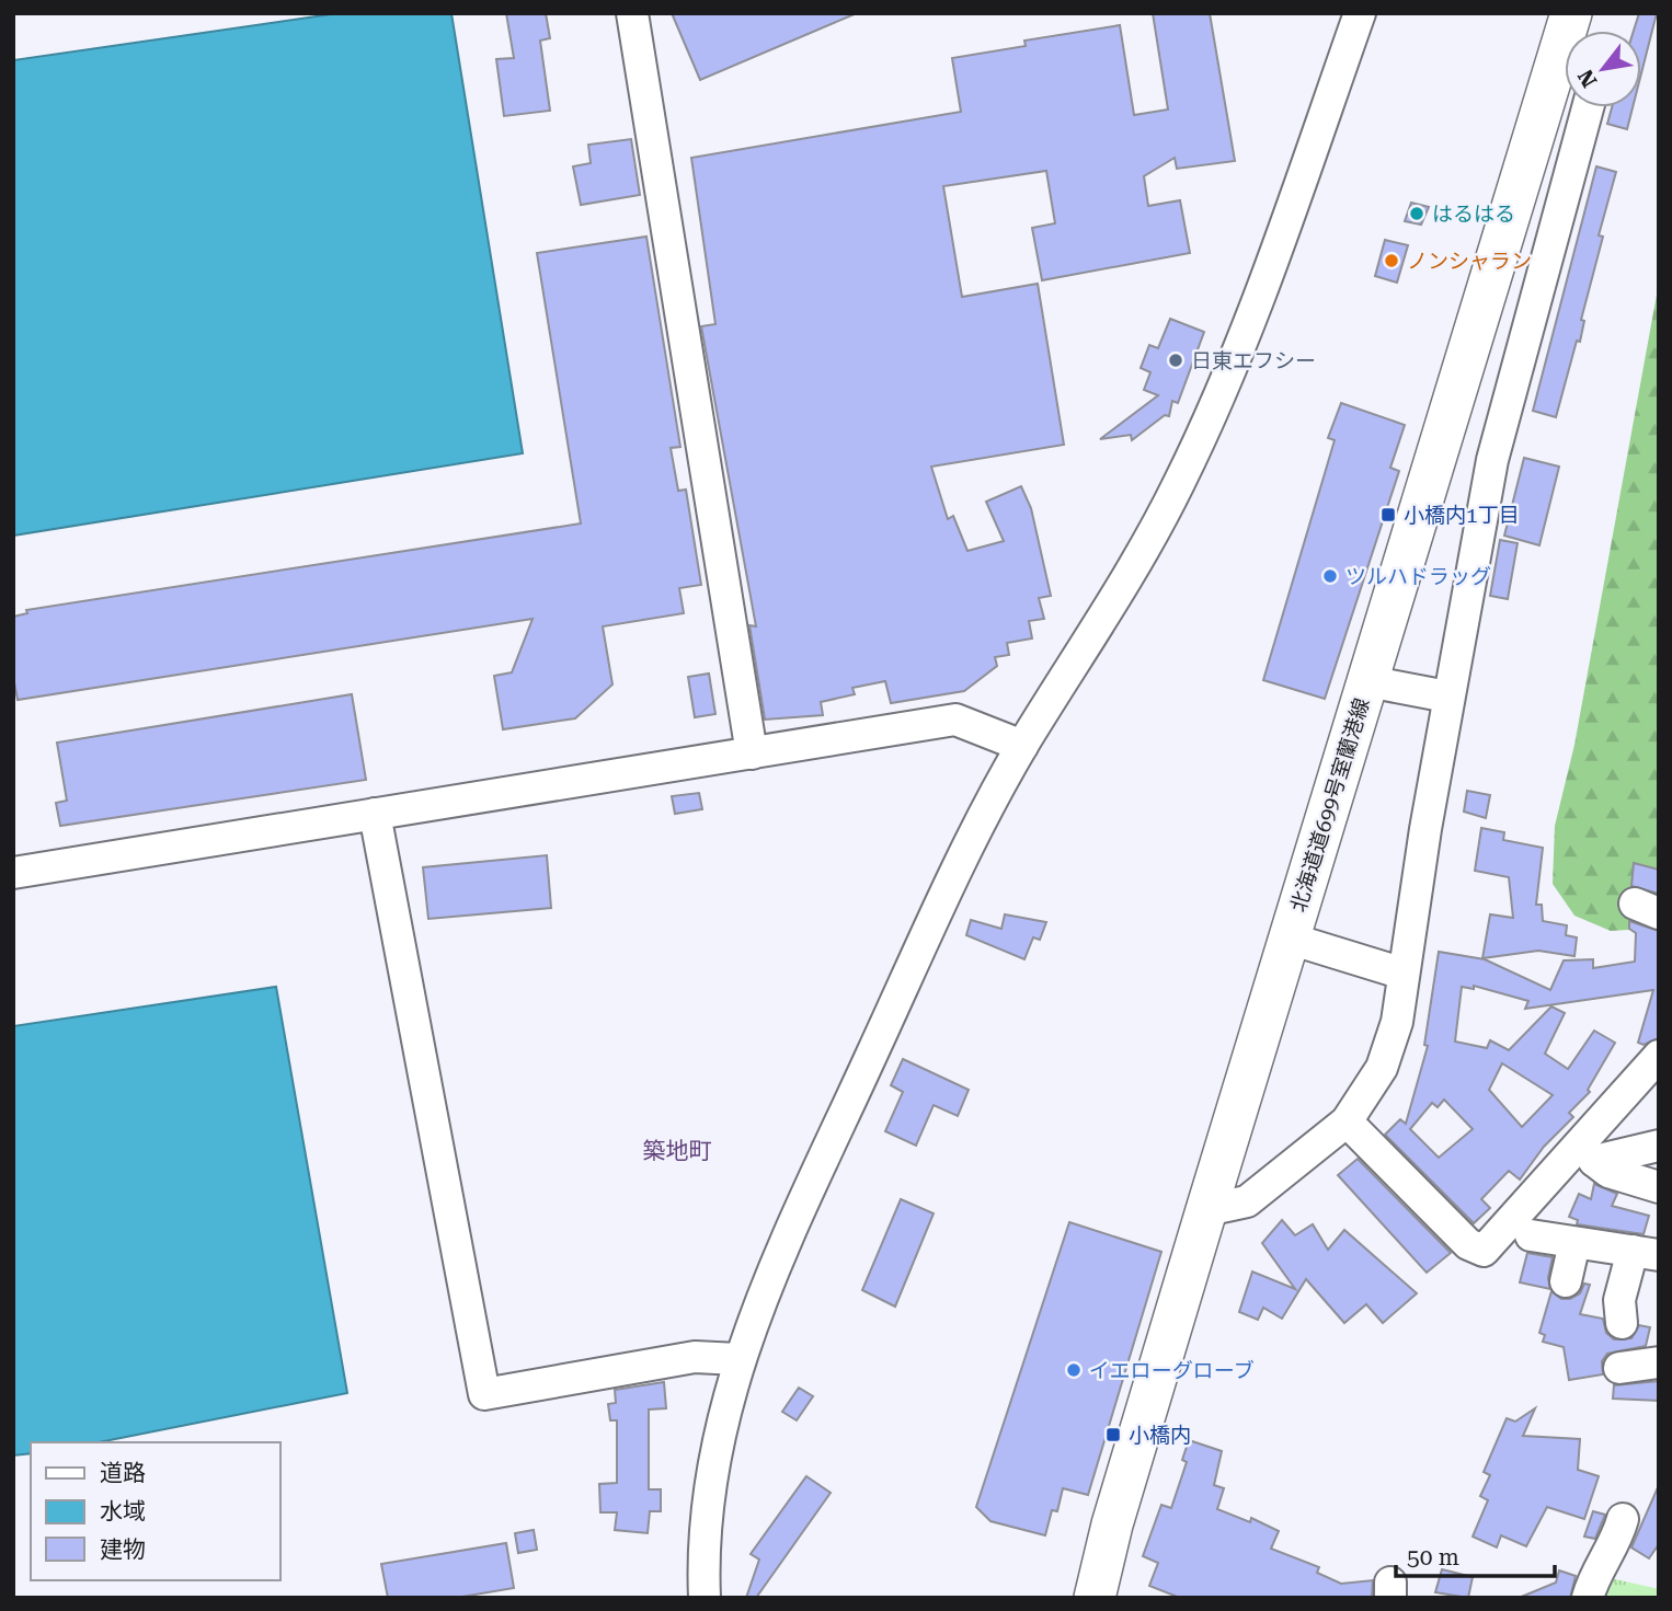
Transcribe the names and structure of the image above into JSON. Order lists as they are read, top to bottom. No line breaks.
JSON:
{"streets":{"main road":["北海道道699号室蘭港線"]},"districts":["築地町"],"places":{"other":["はるはる","ノンシャラン","日東エフシー","ツルハドラッグ","イエローグローブ"],"transit":["小橋内1丁目","小橋内"]},"legend":["道路","水域","建物"],"scale_bar":"50 m","north":"bottom left"}
